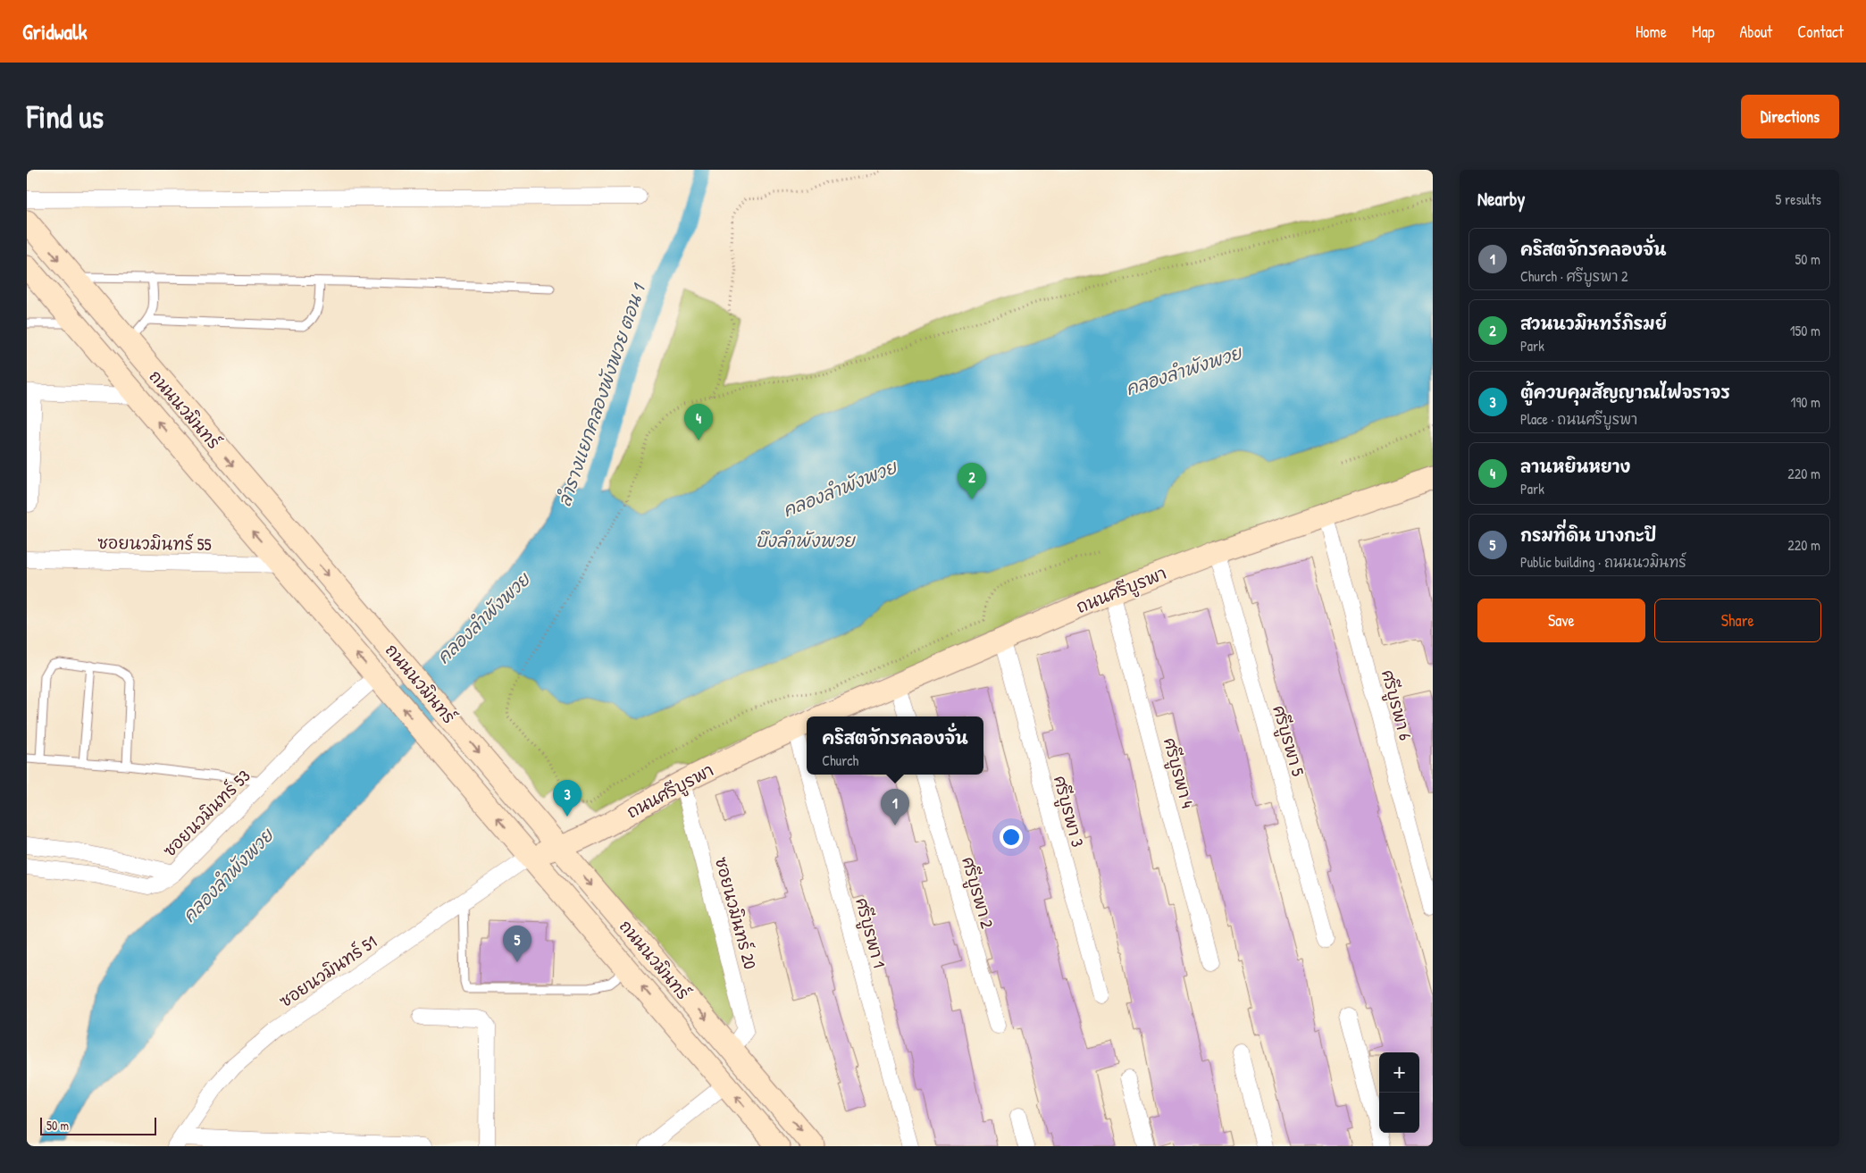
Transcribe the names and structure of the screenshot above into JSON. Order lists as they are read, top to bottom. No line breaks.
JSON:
{"streets":{"main road":["ถนนนวมินทร์","ถนนศรีบูรพา"],"street":["ซอยนวมินทร์ 55","ศรีบูรพา 6","ศรีบูรพา 5","ศรีบูรพา 4","ศรีบูรพา 3","ซอยนวมินทร์ 53","ศรีบูรพา 2","ซอยนวมินทร์ 20","ศรีบูรพา 1","ซอยนวมินทร์ 51"]},"crossings":[["ถนนนวมินทร์","ซอยนวมินทร์ 55"],["ถนนนวมินทร์","ถนนศรีบูรพา"],["ถนนนวมินทร์","ซอยนวมินทร์ 53"],["ถนนนวมินทร์","ซอยนวมินทร์ 20"],["ถนนนวมินทร์","ซอยนวมินทร์ 51"],["ถนนศรีบูรพา","ศรีบูรพา 6"],["ถนนศรีบูรพา","ศรีบูรพา 5"],["ถนนศรีบูรพา","ศรีบูรพา 4"],["ถนนศรีบูรพา","ศรีบูรพา 3"],["ถนนศรีบูรพา","ซอยนวมินทร์ 20"],["ถนนศรีบูรพา","ศรีบูรพา 1"],["ถนนศรีบูรพา","ซอยนวมินทร์ 51"]],"water":["คลองลำพังพวย","ลำรางแยกคลองพังพวย ตอน 1","บึงลำพังพวย"],"scale_bar":"50 m","page":{"header":"Gridwalk","nav":["Home","Map","About","Contact"],"buttons":["Directions",["Save","Share"]],"title":"Find us","heading":["Nearby","5 results"],"list":[{"mark":"1","name":"คริสตจักรคลองจั่น","note":"Church · ศรีบูรพา 2","value":"50 m"},{"mark":"2","name":"สวนนวมินทร์ภิรมย์","note":"Park","value":"150 m"},{"mark":"3","name":"ตู้ควบคุมสัญญาณไฟจราจร","note":"Place · ถนนศรีบูรพา","value":"190 m"},{"mark":"4","name":"ลานหยินหยาง","note":"Park","value":"220 m"},{"mark":"5","name":"กรมที่ดิน บางกะปิ","note":"Public building · ถนนนวมินทร์","value":"220 m"}],"pins":["4","2","3","1","5"],"popup":["คริสตจักรคลองจั่น","Church"],"map_buttons":["+","−"],"scale":"50 m"}}
